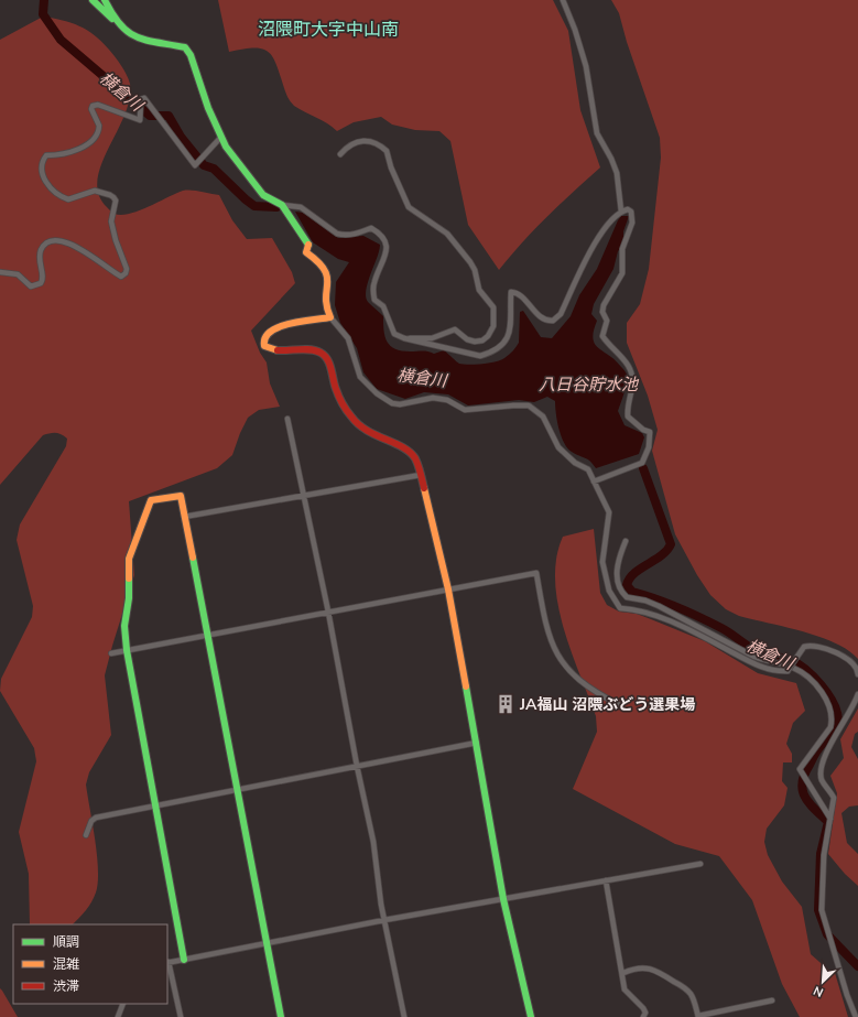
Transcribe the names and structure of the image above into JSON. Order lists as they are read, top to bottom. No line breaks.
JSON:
{"districts":["沼隈町大字中山南"],"water":["横倉川","八日谷貯水池"],"places":{"building":["JA福山 沼隈ぶどう選果場"]},"legend":["順調","混雑","渋滞"],"north":"bottom left"}
